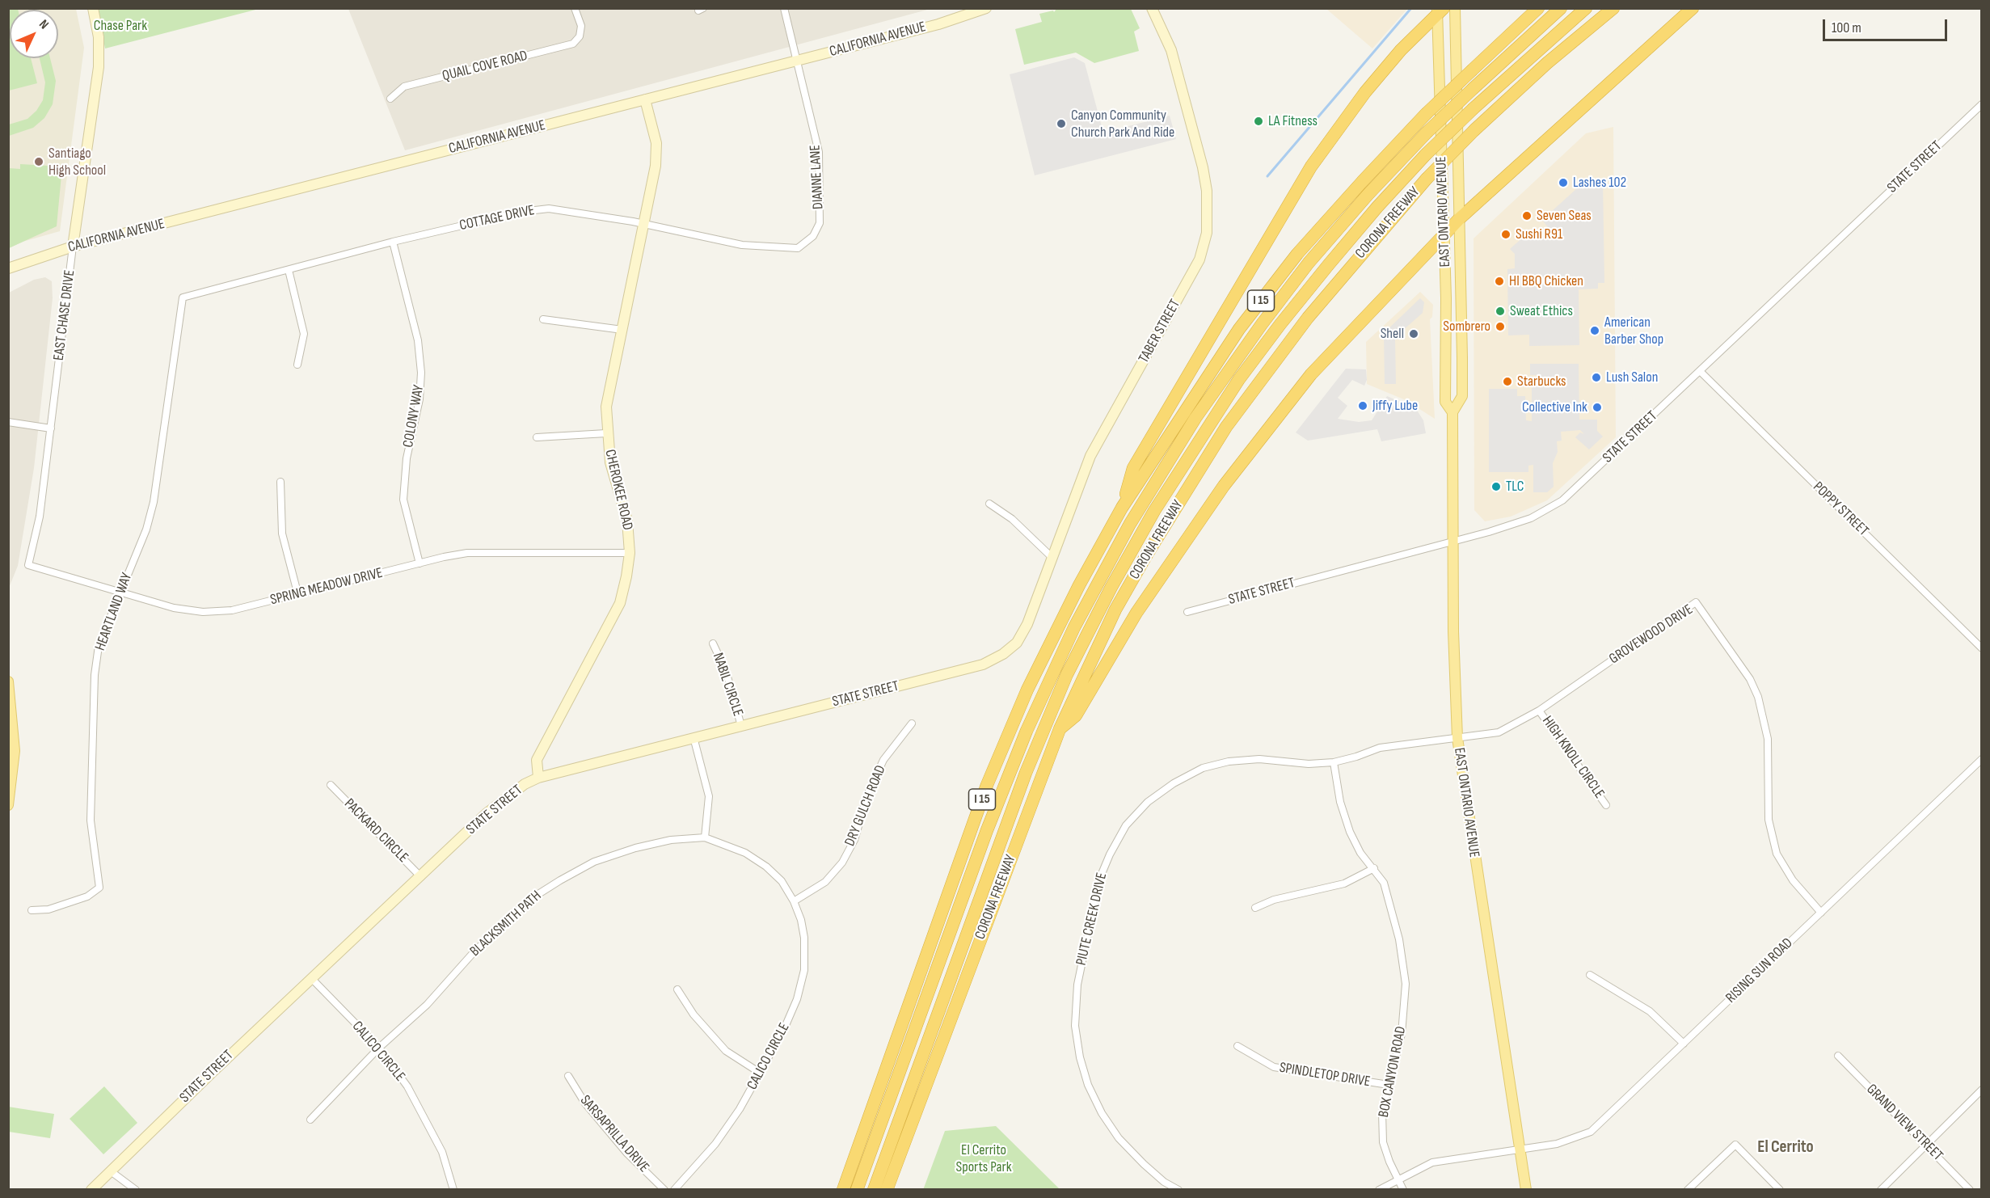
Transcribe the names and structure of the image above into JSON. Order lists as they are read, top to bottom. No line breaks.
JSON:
{"streets":{"highway":["CORONA FREEWAY","I 15"],"main road":["EAST ONTARIO AVENUE"],"street":["CALIFORNIA AVENUE","QUAIL COVE ROAD","STATE STREET","DIANNE LANE","COTTAGE DRIVE","EAST CHASE DRIVE","TABER STREET","COLONY WAY","CHEROKEE ROAD","POPPY STREET","SPRING MEADOW DRIVE","HEARTLAND WAY","GROVEWOOD DRIVE","NABIL CIRCLE","HIGH KNOLL CIRCLE","DRY GULCH ROAD","PACKARD CIRCLE","PIUTE CREEK DRIVE","BLACKSMITH PATH","RISING SUN ROAD","CALICO CIRCLE","BOX CANYON ROAD","SPINDLETOP DRIVE","GRAND VIEW STREET","SARSAPRILLA DRIVE"]},"crossings":[["CALIFORNIA AVENUE","DIANNE LANE"],["CALIFORNIA AVENUE","EAST CHASE DRIVE"],["CALIFORNIA AVENUE","CHEROKEE ROAD"],["STATE STREET","EAST ONTARIO AVENUE"],["STATE STREET","TABER STREET"],["STATE STREET","CHEROKEE ROAD"],["STATE STREET","POPPY STREET"],["STATE STREET","NABIL CIRCLE"],["STATE STREET","PACKARD CIRCLE"],["STATE STREET","CALICO CIRCLE"],["DIANNE LANE","COTTAGE DRIVE"],["EAST ONTARIO AVENUE","GROVEWOOD DRIVE"],["EAST ONTARIO AVENUE","PIUTE CREEK DRIVE"],["EAST ONTARIO AVENUE","RISING SUN ROAD"],["COTTAGE DRIVE","COLONY WAY"],["COTTAGE DRIVE","CHEROKEE ROAD"],["COTTAGE DRIVE","HEARTLAND WAY"],["EAST CHASE DRIVE","SPRING MEADOW DRIVE"],["COLONY WAY","SPRING MEADOW DRIVE"],["CHEROKEE ROAD","SPRING MEADOW DRIVE"],["SPRING MEADOW DRIVE","HEARTLAND WAY"],["GROVEWOOD DRIVE","HIGH KNOLL CIRCLE"],["GROVEWOOD DRIVE","PIUTE CREEK DRIVE"],["GROVEWOOD DRIVE","RISING SUN ROAD"],["DRY GULCH ROAD","BLACKSMITH PATH"],["DRY GULCH ROAD","CALICO CIRCLE"],["PIUTE CREEK DRIVE","BOX CANYON ROAD"],["BLACKSMITH PATH","CALICO CIRCLE"],["BOX CANYON ROAD","SPINDLETOP DRIVE"]],"districts":["El Cerrito"],"parks":["Chase Park","El Cerrito Sports Park"],"places":["LA Fitness","Canyon Community Church Park And Ride","Santiago High School","Lashes 102","Seven Seas","Sushi R91","HI BBQ Chicken","Sweat Ethics","Sombrero","American Barber Shop","Shell","Lush Salon","Starbucks","Jiffy Lube","Collective Ink","TLC"],"scale_bar":"100 m","north":"top right"}
